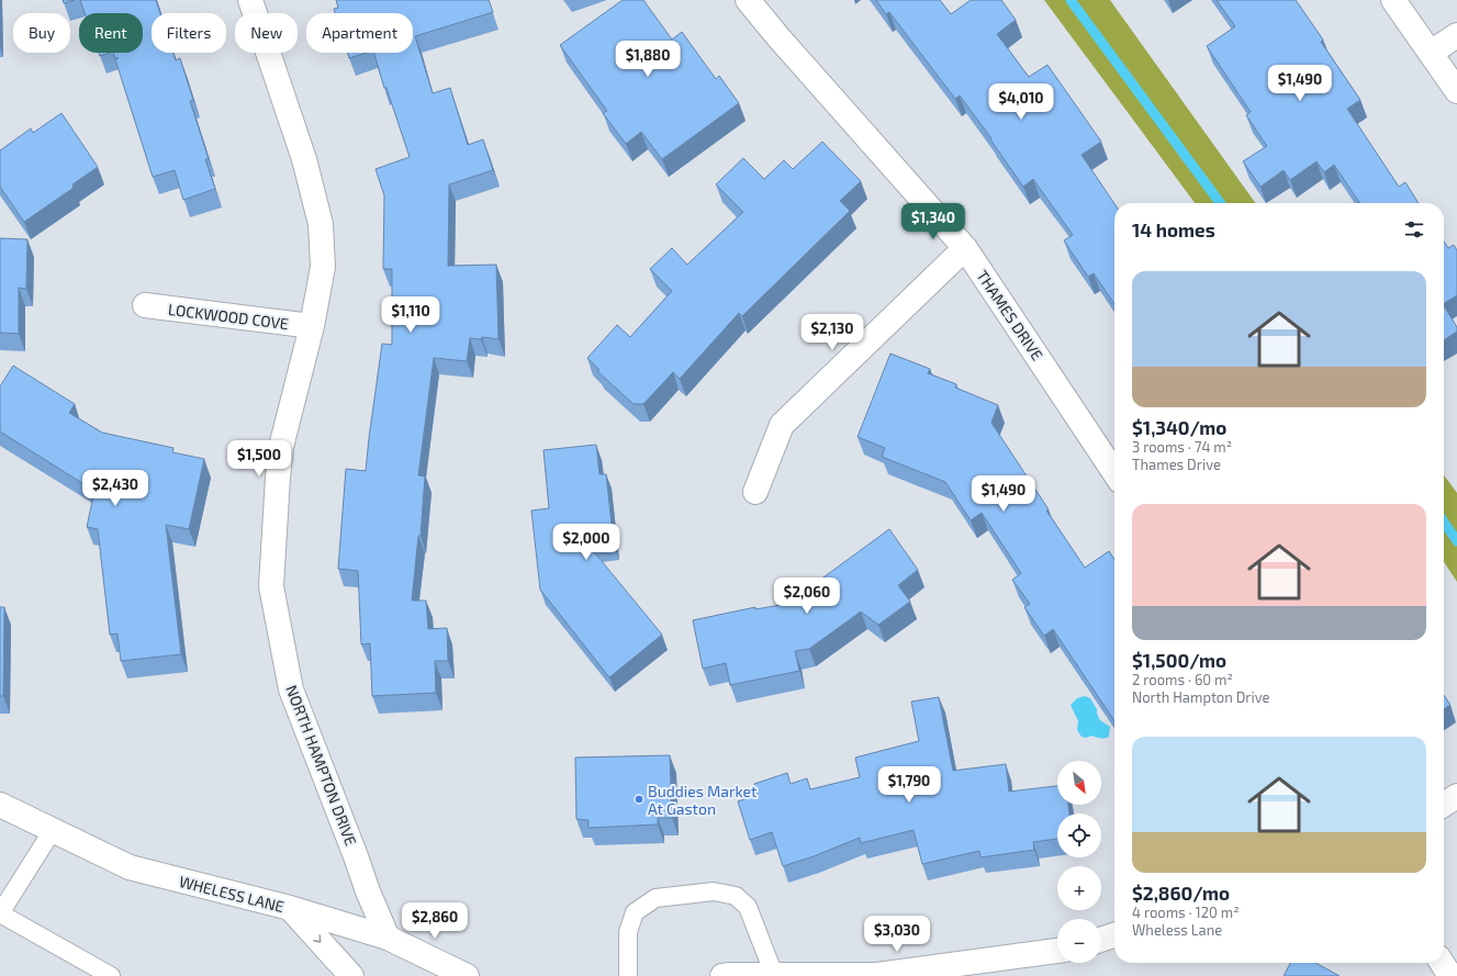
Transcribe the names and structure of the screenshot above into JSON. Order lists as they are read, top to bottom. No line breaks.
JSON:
{"streets":{"street":["THAMES DRIVE","LOCKWOOD COVE","NORTH HAMPTON DRIVE","WHELESS LANE"]},"crossings":[["LOCKWOOD COVE","NORTH HAMPTON DRIVE"],["NORTH HAMPTON DRIVE","WHELESS LANE"]],"places":["Buddies Market At Gaston"],"north":"bottom right","page":{"chip":["Buy","Rent","Filters","New","Apartment"],"price":["$1,880","$1,490","$4,010","$1,340","$1,110","$2,130","$1,500","$2,430","$1,490","$2,000","$2,060","$1,790","$2,860","$3,030"],"heading":"14 homes","list":[{"name":"$1,340/mo","note":"3 rooms · 74 m² · Thames Drive"},{"name":"$1,500/mo","note":"2 rooms · 60 m² · North Hampton Drive"},{"name":"$2,860/mo","note":"4 rooms · 120 m² · Wheless Lane"}],"map_buttons":["+","−"]}}
